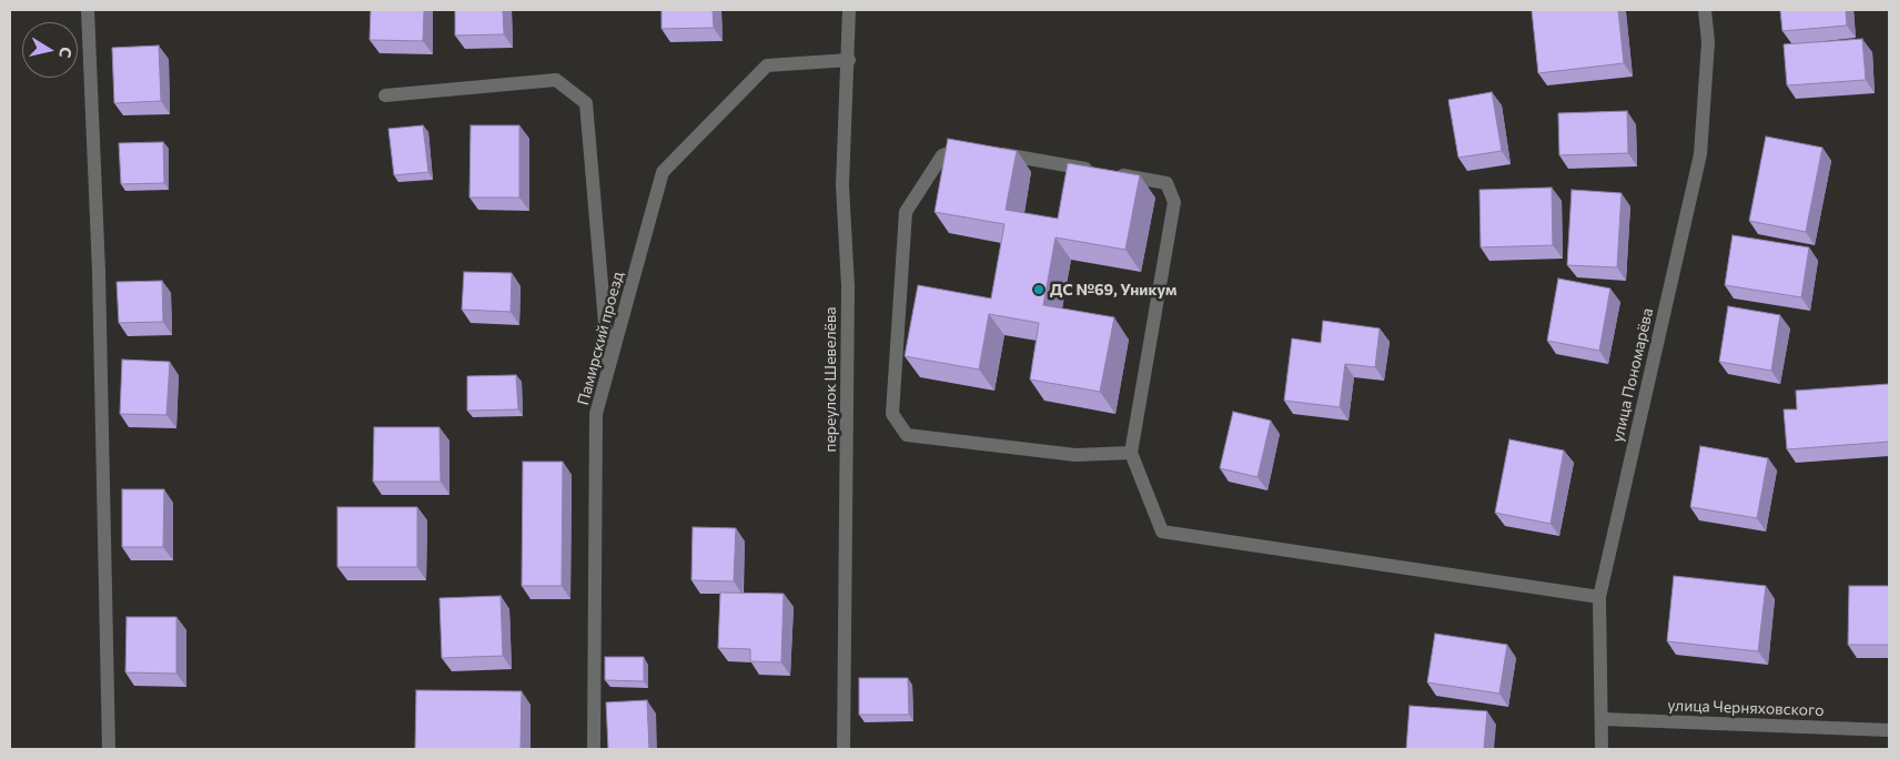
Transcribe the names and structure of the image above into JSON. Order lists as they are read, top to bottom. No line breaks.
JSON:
{"streets":{"street":["Памирский проезд","улица Пономарёва","переулок Шевелёва","улица Черняховского"]},"crossings":[["Памирский проезд","переулок Шевелёва"],["улица Пономарёва","улица Черняховского"]],"places":["ДС №69, Уникум"],"north":"right"}
